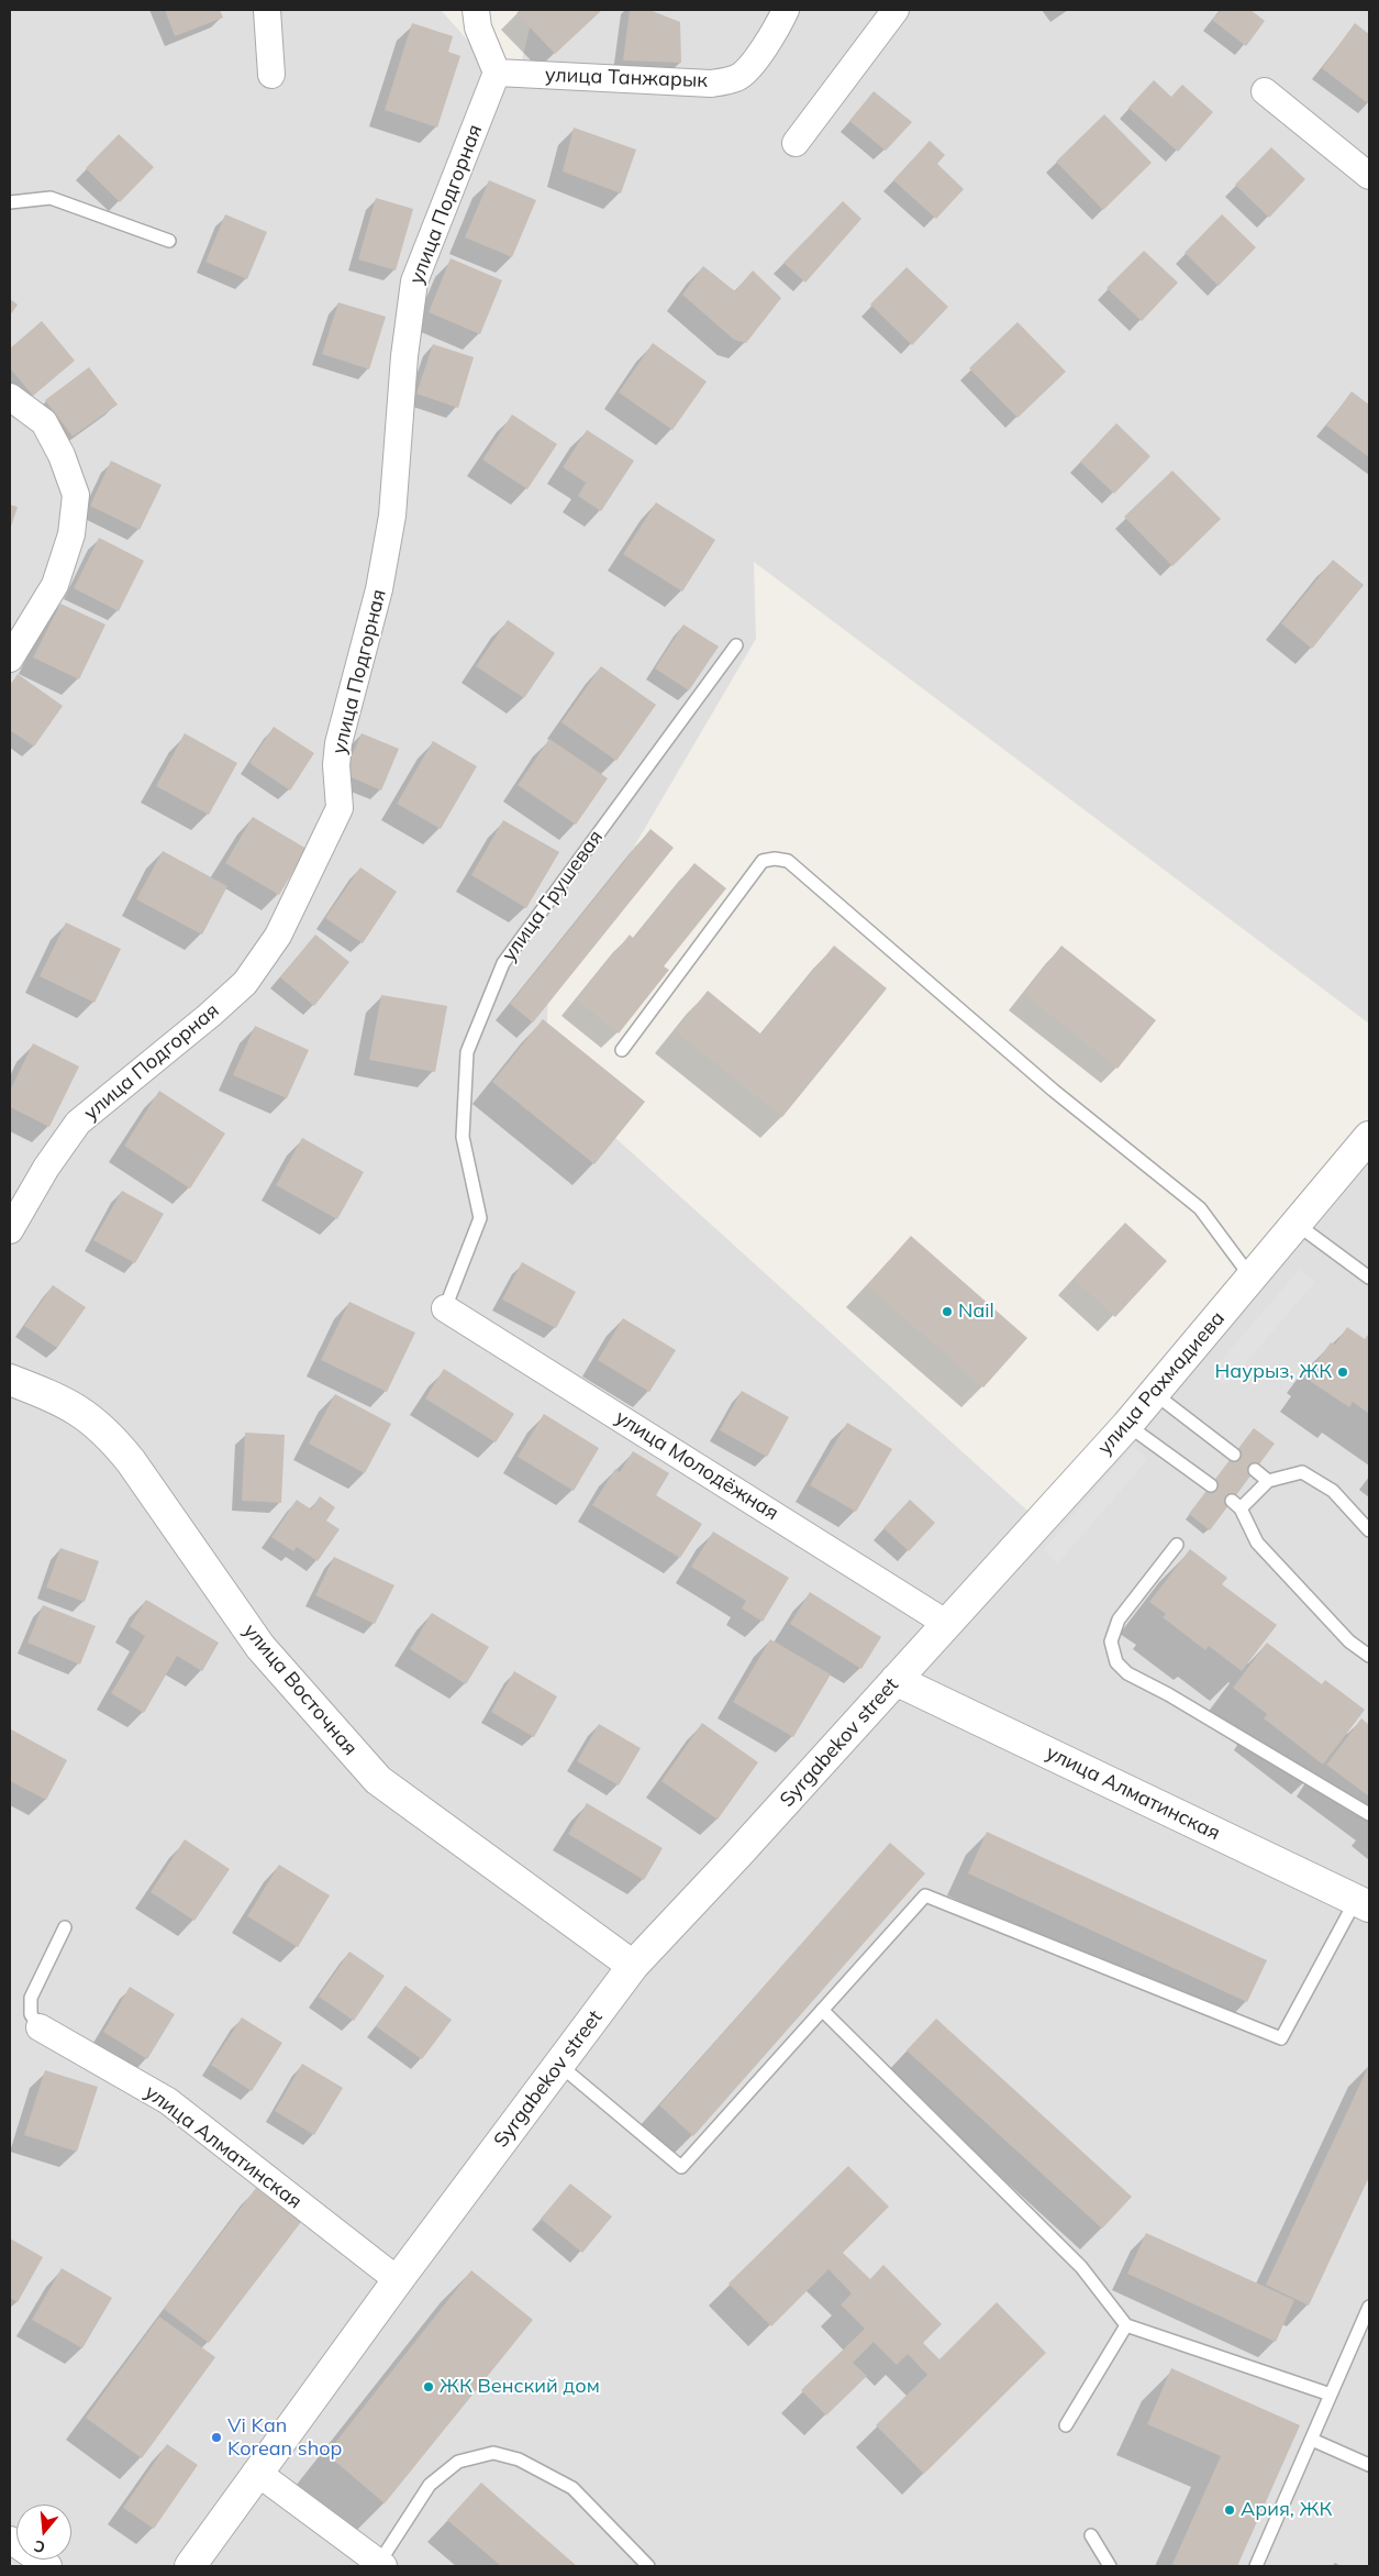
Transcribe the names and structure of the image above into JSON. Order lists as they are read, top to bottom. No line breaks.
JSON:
{"streets":{"street":["улица Танжарык","улица Подгорная","улица Рахмадиева","улица Молодёжная","улица Восточная","Syrgabekov street","улица Алматинская"],"lane":["улица Грушевая"]},"crossings":[["улица Танжарык","улица Подгорная"],["улица Грушевая","улица Молодёжная"],["улица Рахмадиева","улица Молодёжная"],["улица Рахмадиева","Syrgabekov street"],["улица Молодёжная","Syrgabekov street"],["улица Восточная","Syrgabekov street"],["Syrgabekov street","улица Алматинская"]],"places":["Nail","Наурыз, ЖК","ЖК Венский дом","Vi Kan Korean shop","Ария, ЖК"],"north":"bottom"}
